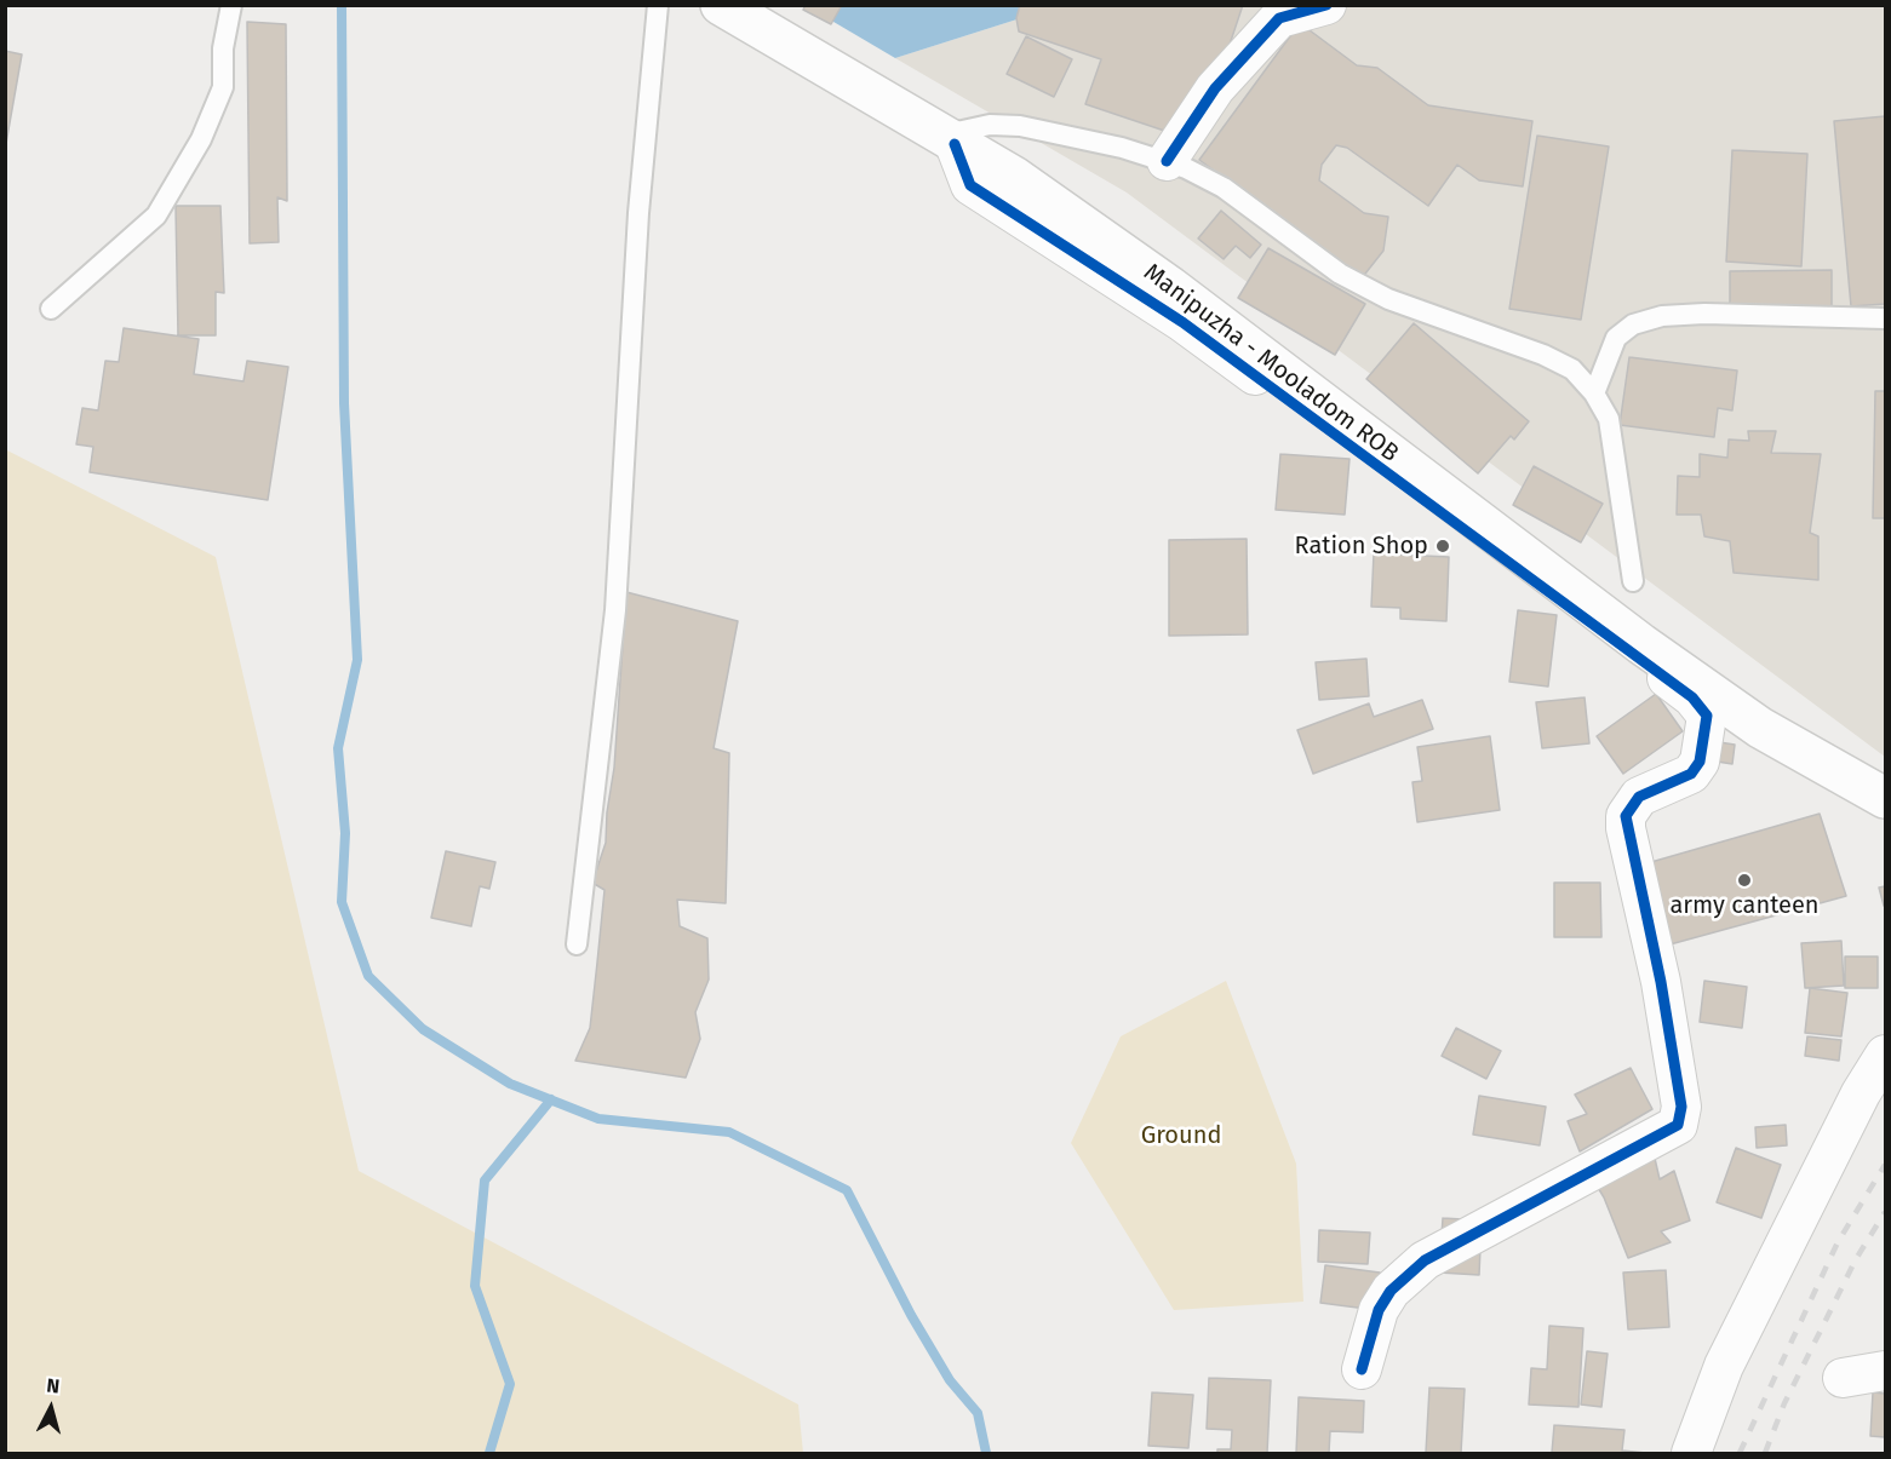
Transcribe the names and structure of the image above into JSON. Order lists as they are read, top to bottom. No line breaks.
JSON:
{"streets":{"main road":["Manipuzha - Mooladom ROB"]},"parks":["Ground"],"places":["Ration Shop","army canteen"],"north":"top"}
